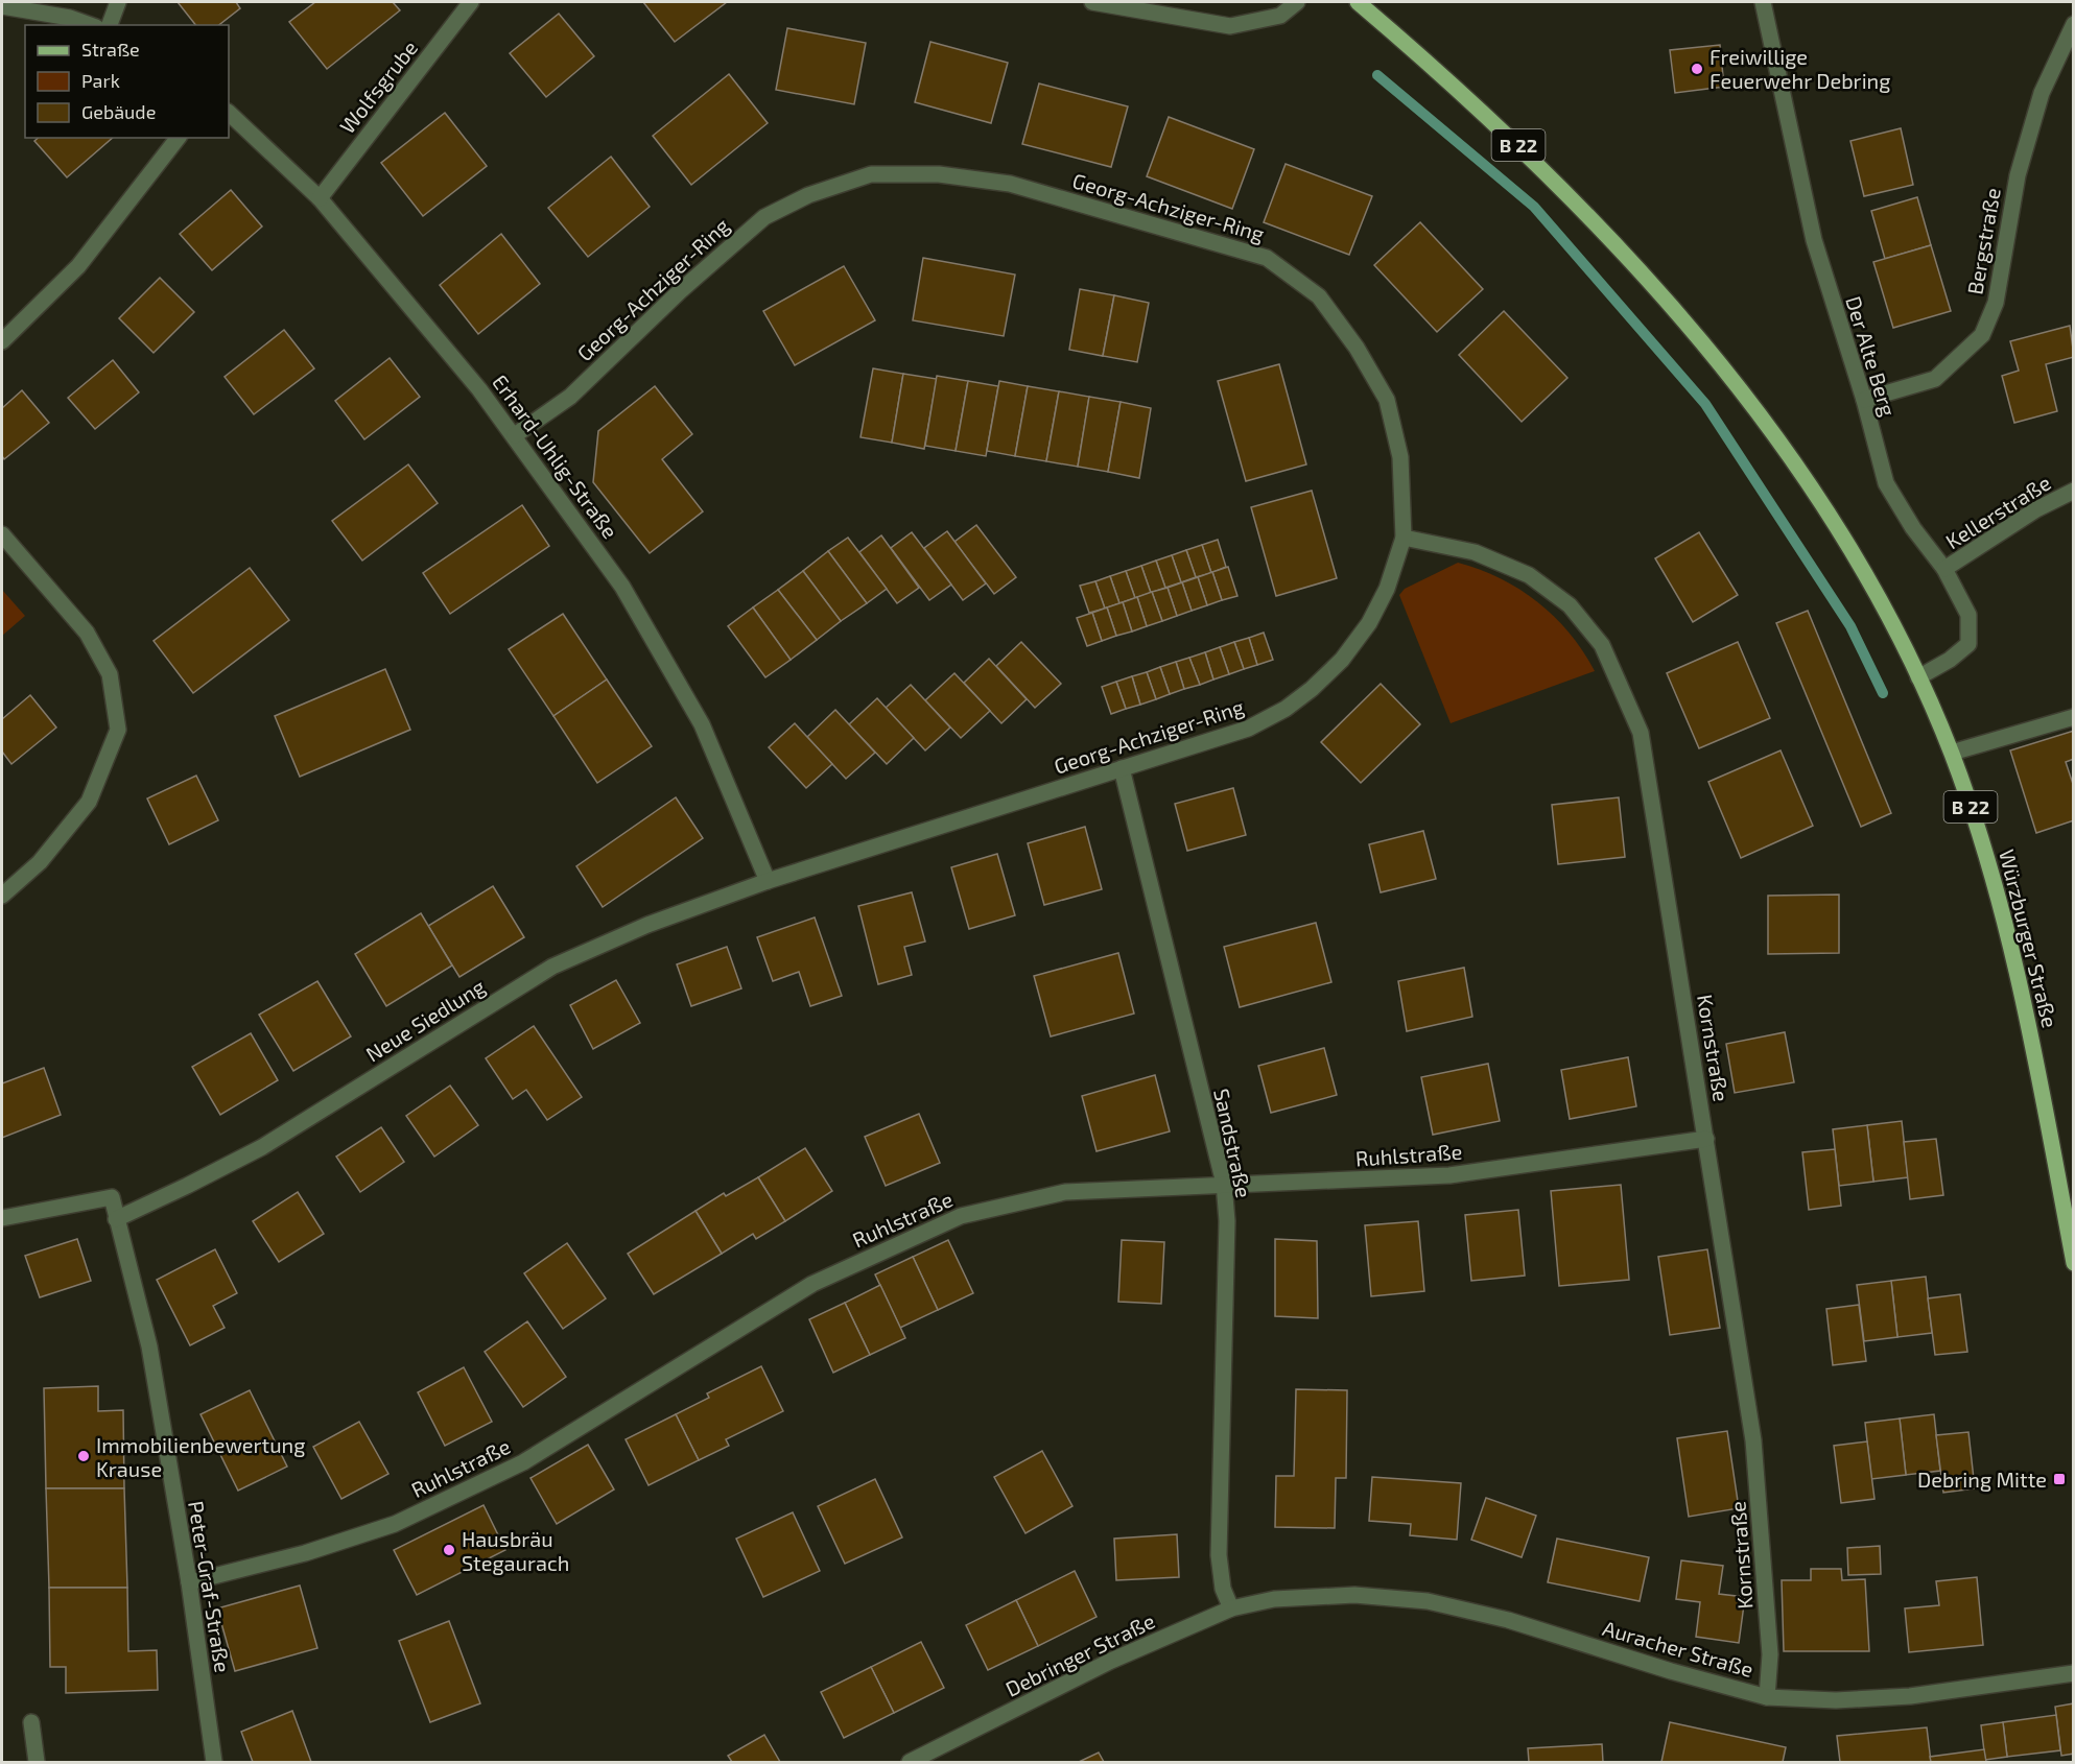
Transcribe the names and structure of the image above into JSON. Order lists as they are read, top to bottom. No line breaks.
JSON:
{"streets":{"main road":["B 22","Würzburger Straße"],"street":["Wolfsgrube","Georg-Achziger-Ring","Bergstraße","Der Alte Berg","Erhard-Uhlig-Straße","Kellerstraße","Neue Siedlung","Kornstraße","Sandstraße","Ruhlstraße","Peter-Graf-Straße","Auracher Straße","Debringer Straße"]},"crossings":[["Wolfsgrube","Erhard-Uhlig-Straße"],["Georg-Achziger-Ring","Erhard-Uhlig-Straße"],["Georg-Achziger-Ring","Neue Siedlung"],["Georg-Achziger-Ring","Kornstraße"],["Georg-Achziger-Ring","Sandstraße"],["Bergstraße","Der Alte Berg"],["Der Alte Berg","Kellerstraße"],["Der Alte Berg","Würzburger Straße"],["Erhard-Uhlig-Straße","Neue Siedlung"],["Neue Siedlung","Peter-Graf-Straße"],["Kornstraße","Ruhlstraße"],["Kornstraße","Auracher Straße"],["Sandstraße","Ruhlstraße"],["Sandstraße","Debringer Straße"],["Ruhlstraße","Peter-Graf-Straße"],["Auracher Straße","Debringer Straße"]],"places":{"other":["Freiwillige Feuerwehr Debring","Immobilienbewertung Krause","Hausbräu Stegaurach"],"transit":["Debring Mitte"]},"legend":["Straße","Park","Gebäude"]}
